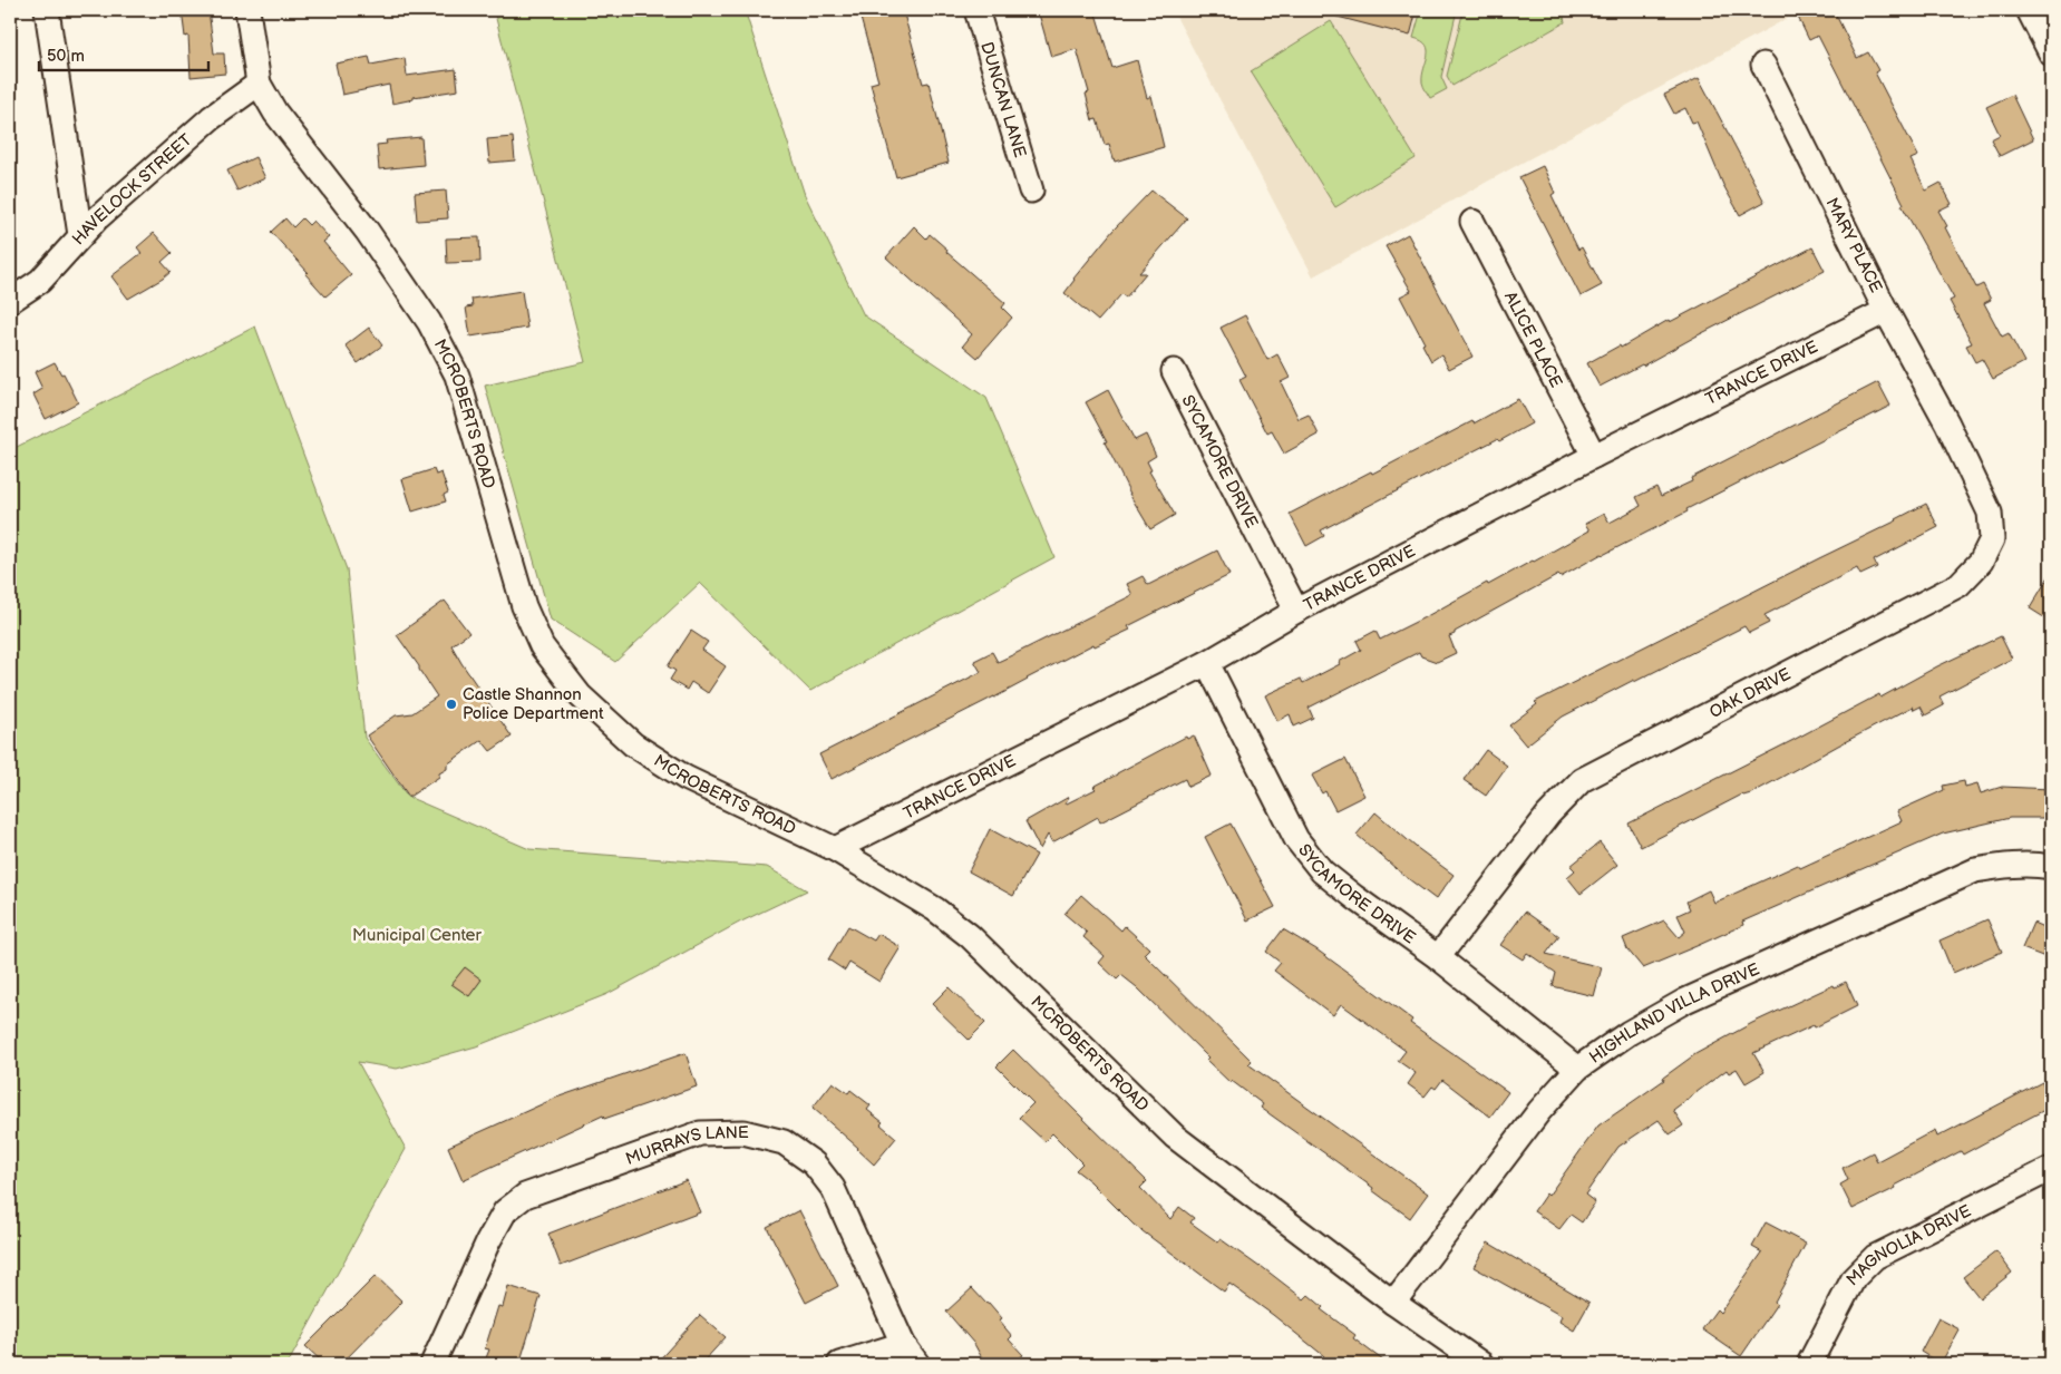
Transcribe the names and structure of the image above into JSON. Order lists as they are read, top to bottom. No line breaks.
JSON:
{"streets":{"street":["DUNCAN LANE","HAVELOCK STREET","MARY PLACE","ALICE PLACE","TRANCE DRIVE","MCROBERTS ROAD","SYCAMORE DRIVE","OAK DRIVE","HIGHLAND VILLA DRIVE","MURRAYS LANE","MAGNOLIA DRIVE"]},"crossings":[["HAVELOCK STREET","MCROBERTS ROAD"],["MARY PLACE","TRANCE DRIVE"],["MARY PLACE","OAK DRIVE"],["ALICE PLACE","TRANCE DRIVE"],["TRANCE DRIVE","MCROBERTS ROAD"],["TRANCE DRIVE","SYCAMORE DRIVE"],["MCROBERTS ROAD","HIGHLAND VILLA DRIVE"],["SYCAMORE DRIVE","OAK DRIVE"],["SYCAMORE DRIVE","HIGHLAND VILLA DRIVE"]],"parks":["Municipal Center"],"places":["Castle Shannon Police Department"],"scale_bar":"50 m"}
